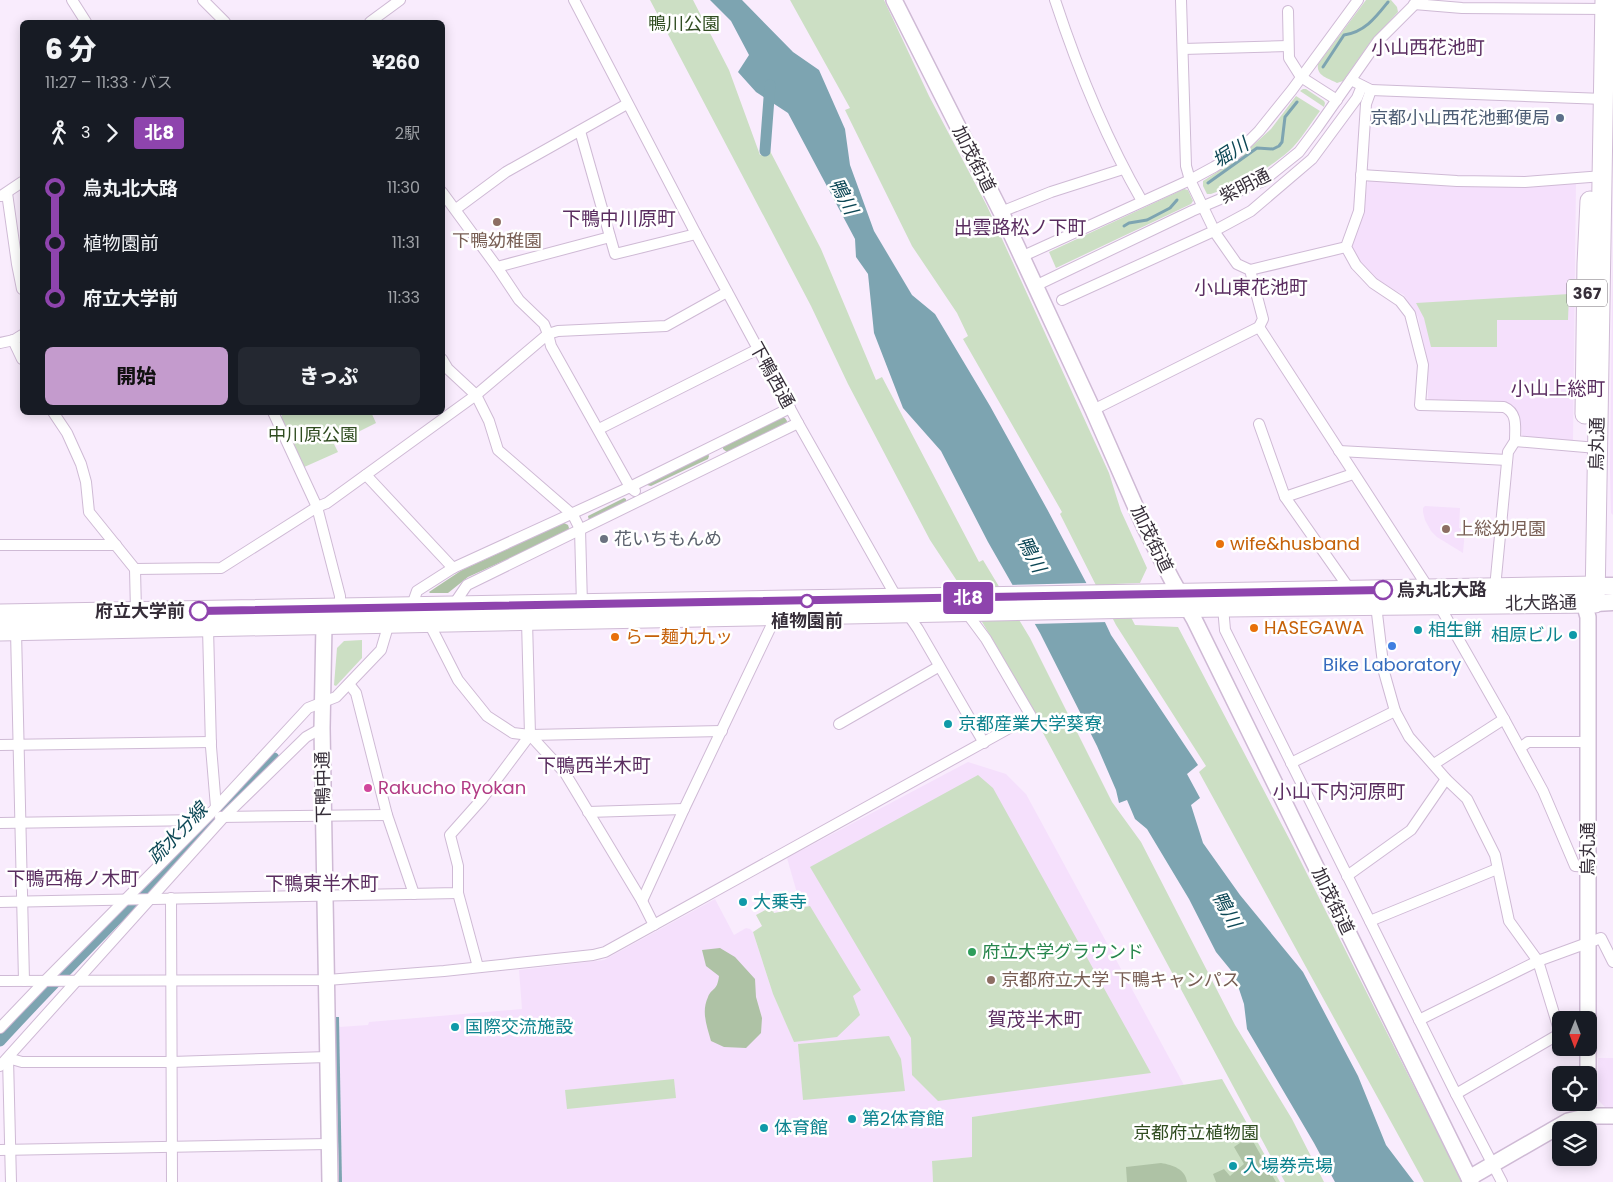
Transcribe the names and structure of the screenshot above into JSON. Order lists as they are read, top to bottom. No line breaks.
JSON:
{"streets":{"highway":["367","烏丸通","北大路通"],"street":["加茂街道","紫明通","下鴨西通","下鴨中通"]},"crossings":[["加茂街道","紫明通"],["加茂街道","北大路通"],["下鴨西通","北大路通"],["烏丸通","北大路通"],["北大路通","下鴨中通"]],"districts":["小山西花池町","下鴨中川原町","出雲路松ノ下町","小山東花池町","小山上総町","下鴨西半木町","小山下内河原町","下鴨西梅ノ木町","下鴨東半木町","賀茂半木町"],"water":["堀川","鴨川","疏水分線"],"parks":["鴨川公園","中川原公園","京都府立植物園"],"places":["京都小山西花池郵便局","下鴨幼稚園","上総幼児園","花いちもんめ","wife&husband","烏丸北大路","植物園前","府立大学前","HASEGAWA","相生餅","相原ビル","らー麺九九ッ","Bike Laboratory","京都産業大学葵寮","Rakucho Ryokan","大乗寺","府立大学グラウンド","京都府立大学 下鴨キャンパス","国際交流施設","第2体育館","体育館","入場券売場"],"lines":["bus line 北8"],"north":"bottom","page":{"on_map":"北8","heading":["6 分","11:27 – 11:33 · バス","¥260"],"legs":["3","北8","2駅"],"list":[{"name":"烏丸北大路","value":"11:30"},{"name":"植物園前","value":"11:31"},{"name":"府立大学前","value":"11:33"}],"buttons":["開始","きっぷ"]}}
